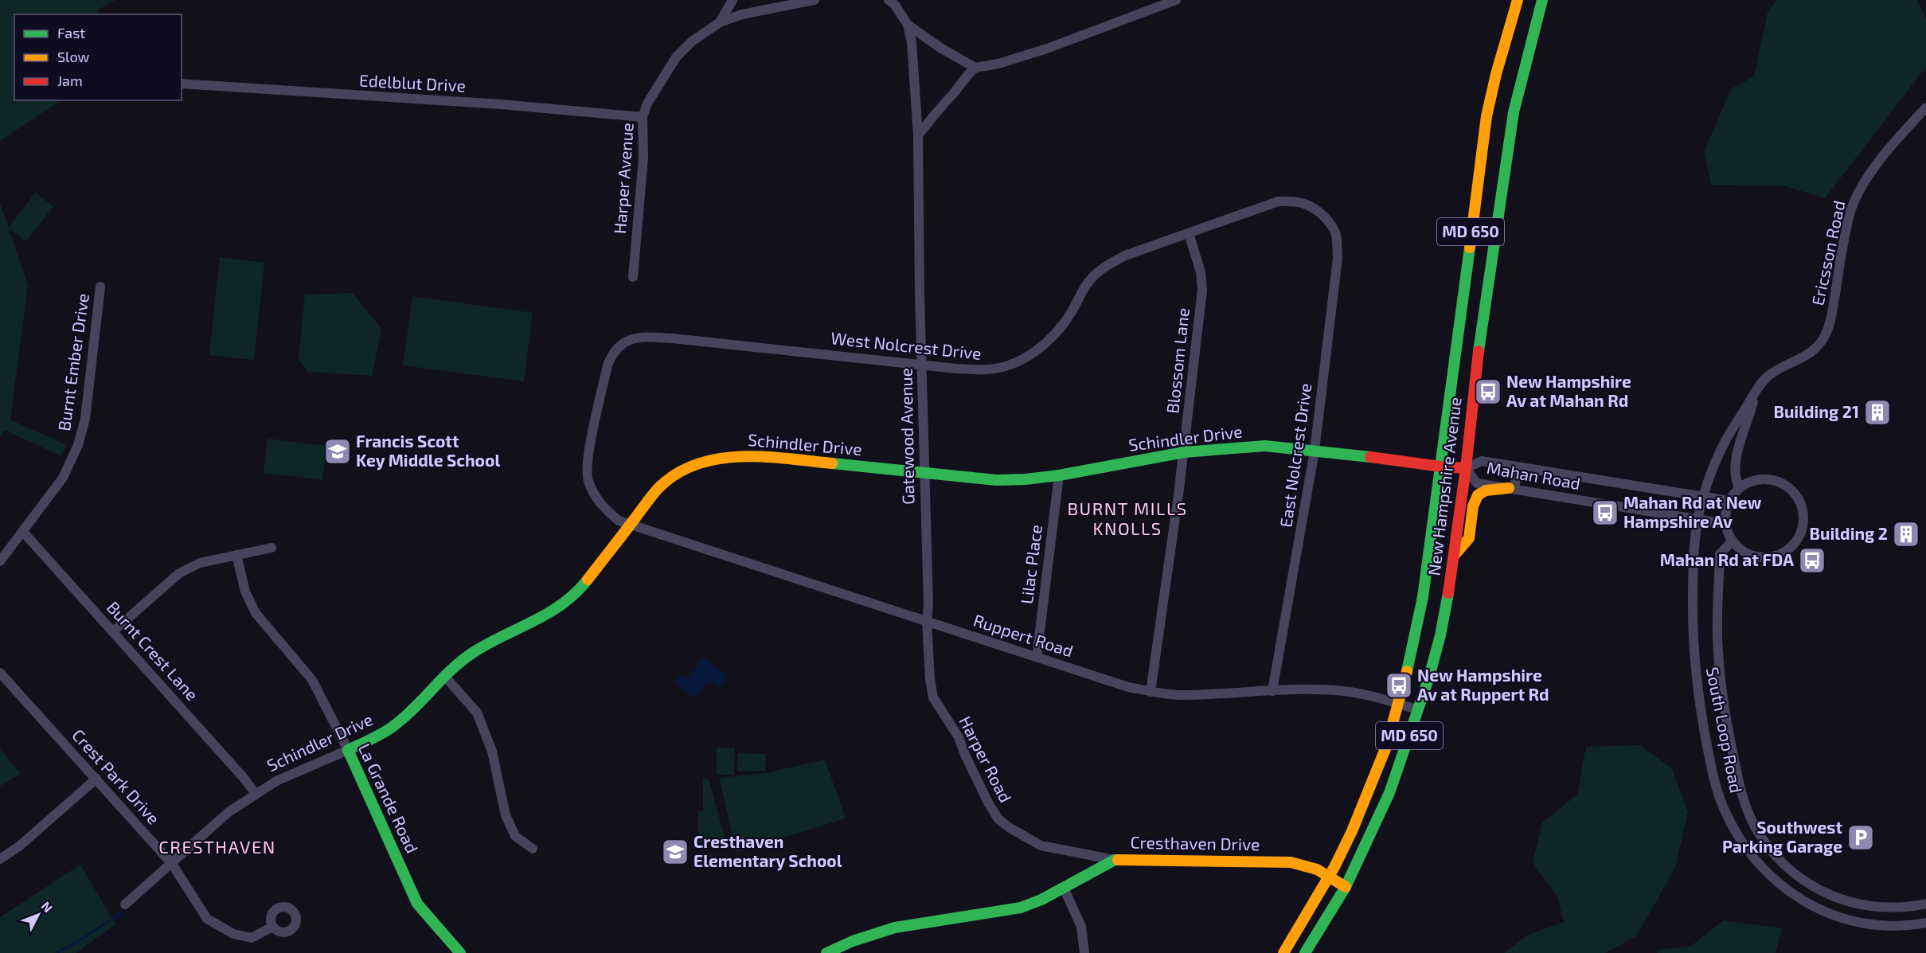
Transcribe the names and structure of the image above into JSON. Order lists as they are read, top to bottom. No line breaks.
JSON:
{"streets":{"main road":["MD 650","Schindler Drive","New Hampshire Avenue","La Grande Road","Cresthaven Drive"],"street":["Edelblut Drive","Harper Avenue","Ericsson Road","West Nolcrest Drive","Blossom Lane","Burnt Ember Drive","Gatewood Avenue","East Nolcrest Drive","Mahan Road","Lilac Place","Ruppert Road","Burnt Crest Lane","South Loop Road","Harper Road","Crest Park Drive"]},"crossings":[["Edelblut Drive","Harper Avenue"],["West Nolcrest Drive","Blossom Lane"],["West Nolcrest Drive","Gatewood Avenue"],["West Nolcrest Drive","Schindler Drive"],["West Nolcrest Drive","East Nolcrest Drive"],["West Nolcrest Drive","Ruppert Road"],["Blossom Lane","Schindler Drive"],["Blossom Lane","Ruppert Road"],["Burnt Ember Drive","Burnt Crest Lane"],["Gatewood Avenue","Schindler Drive"],["Gatewood Avenue","Ruppert Road"],["Gatewood Avenue","Harper Road"],["Schindler Drive","East Nolcrest Drive"],["Schindler Drive","Mahan Road"],["Schindler Drive","New Hampshire Avenue"],["Schindler Drive","Lilac Place"],["Schindler Drive","Ruppert Road"],["Schindler Drive","Burnt Crest Lane"],["Schindler Drive","Crest Park Drive"],["Schindler Drive","La Grande Road"],["East Nolcrest Drive","Ruppert Road"],["Mahan Road","New Hampshire Avenue"],["Mahan Road","South Loop Road"],["New Hampshire Avenue","Ruppert Road"],["New Hampshire Avenue","Cresthaven Drive"],["Lilac Place","Ruppert Road"],["Ruppert Road","Harper Road"],["Harper Road","Cresthaven Drive"]],"districts":["BURNT MILLS KNOLLS","CRESTHAVEN"],"places":{"bus stop":["New Hampshire Av at Mahan Rd","Mahan Rd at New Hampshire Av","Mahan Rd at FDA","New Hampshire Av at Ruppert Rd"],"building":["Building 21","Building 2"],"school or university":["Francis Scott Key Middle School","Cresthaven Elementary School"],"parking":["Southwest Parking Garage"]},"legend":["Fast","Slow","Jam"],"north":"top right"}
